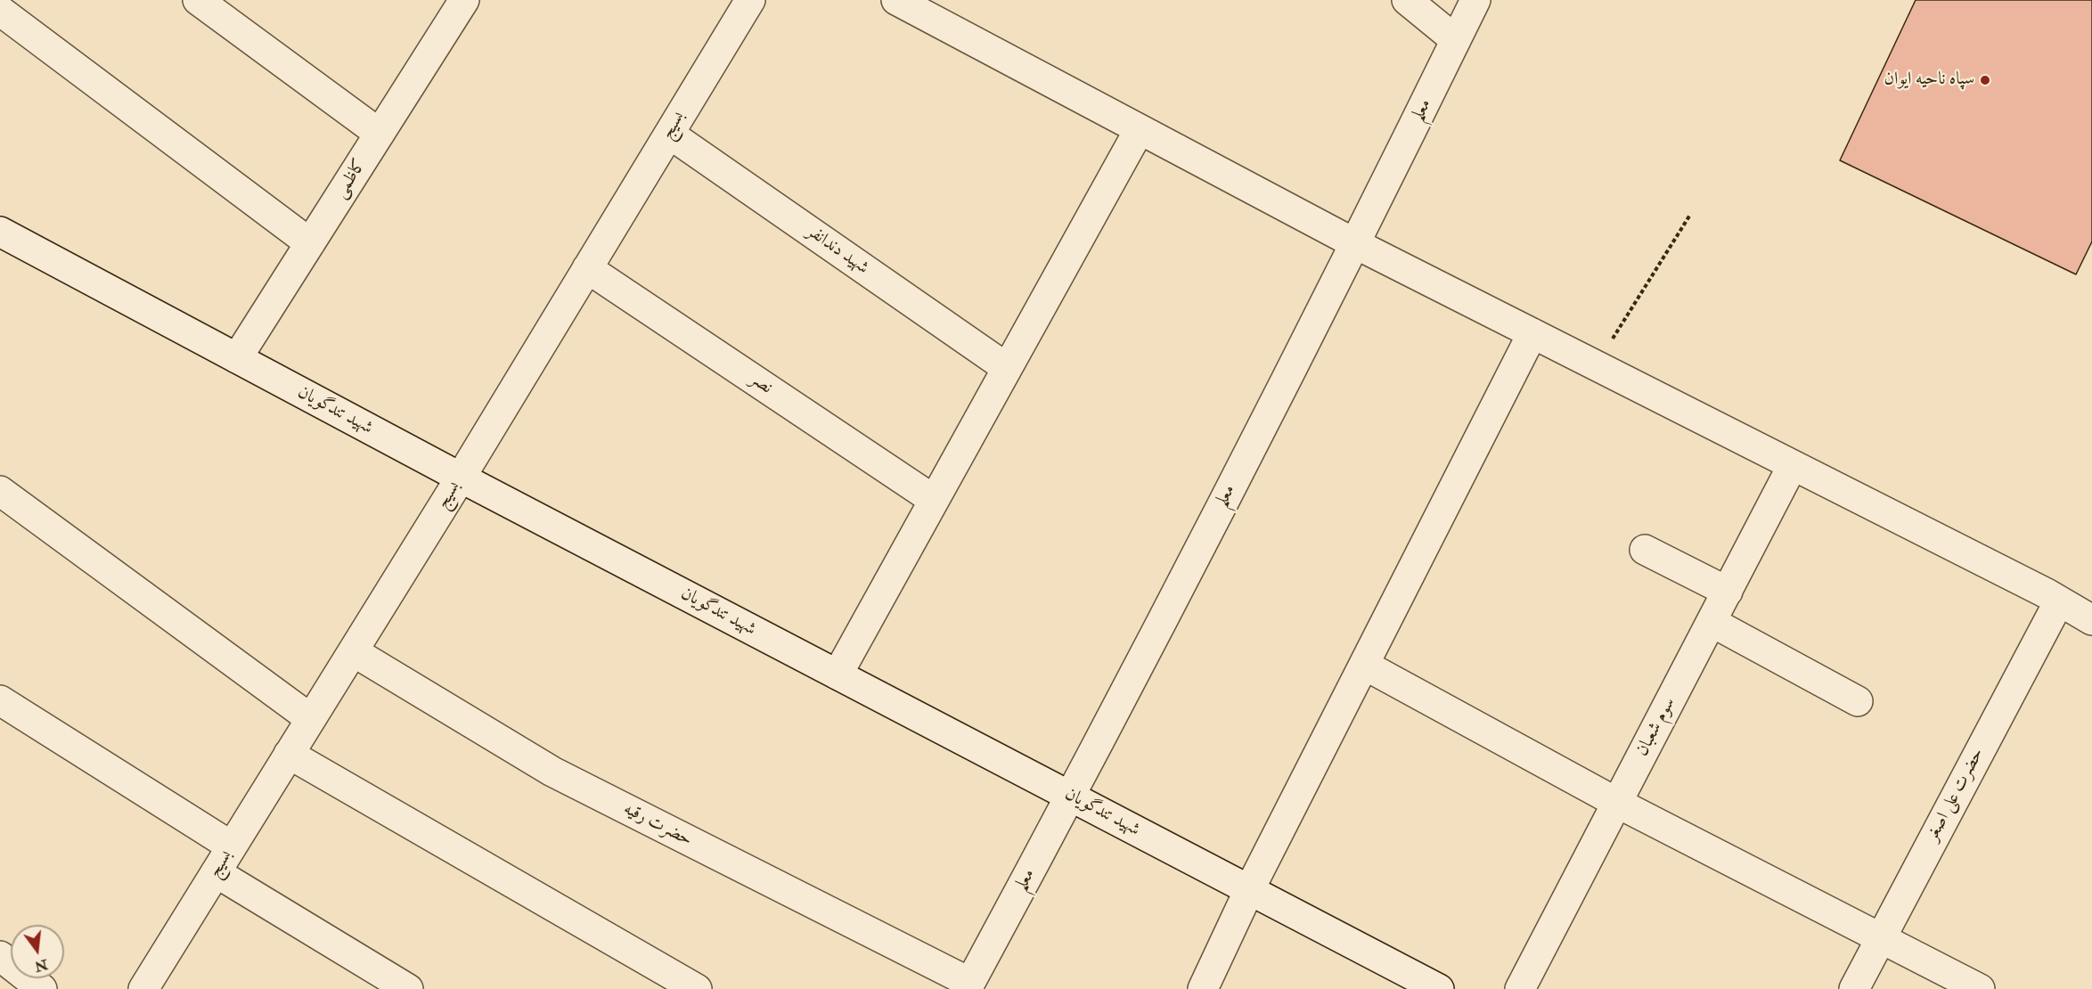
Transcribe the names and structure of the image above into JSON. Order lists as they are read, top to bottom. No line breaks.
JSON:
{"streets":{"street":["معلم","بسیج","کاظمی","شهید دندانفر","نصر","شهید تندگویان","سوم شعبان","حضرت علی اصغر","حضرت رقیه"]},"crossings":[["معلم","شهید تندگویان"],["معلم","حضرت رقیه"],["بسیج","شهید دندانفر"],["بسیج","نصر"],["بسیج","شهید تندگویان"],["بسیج","حضرت رقیه"],["کاظمی","شهید تندگویان"]],"places":["سپاه ناحیه ایوان"],"north":"bottom"}
